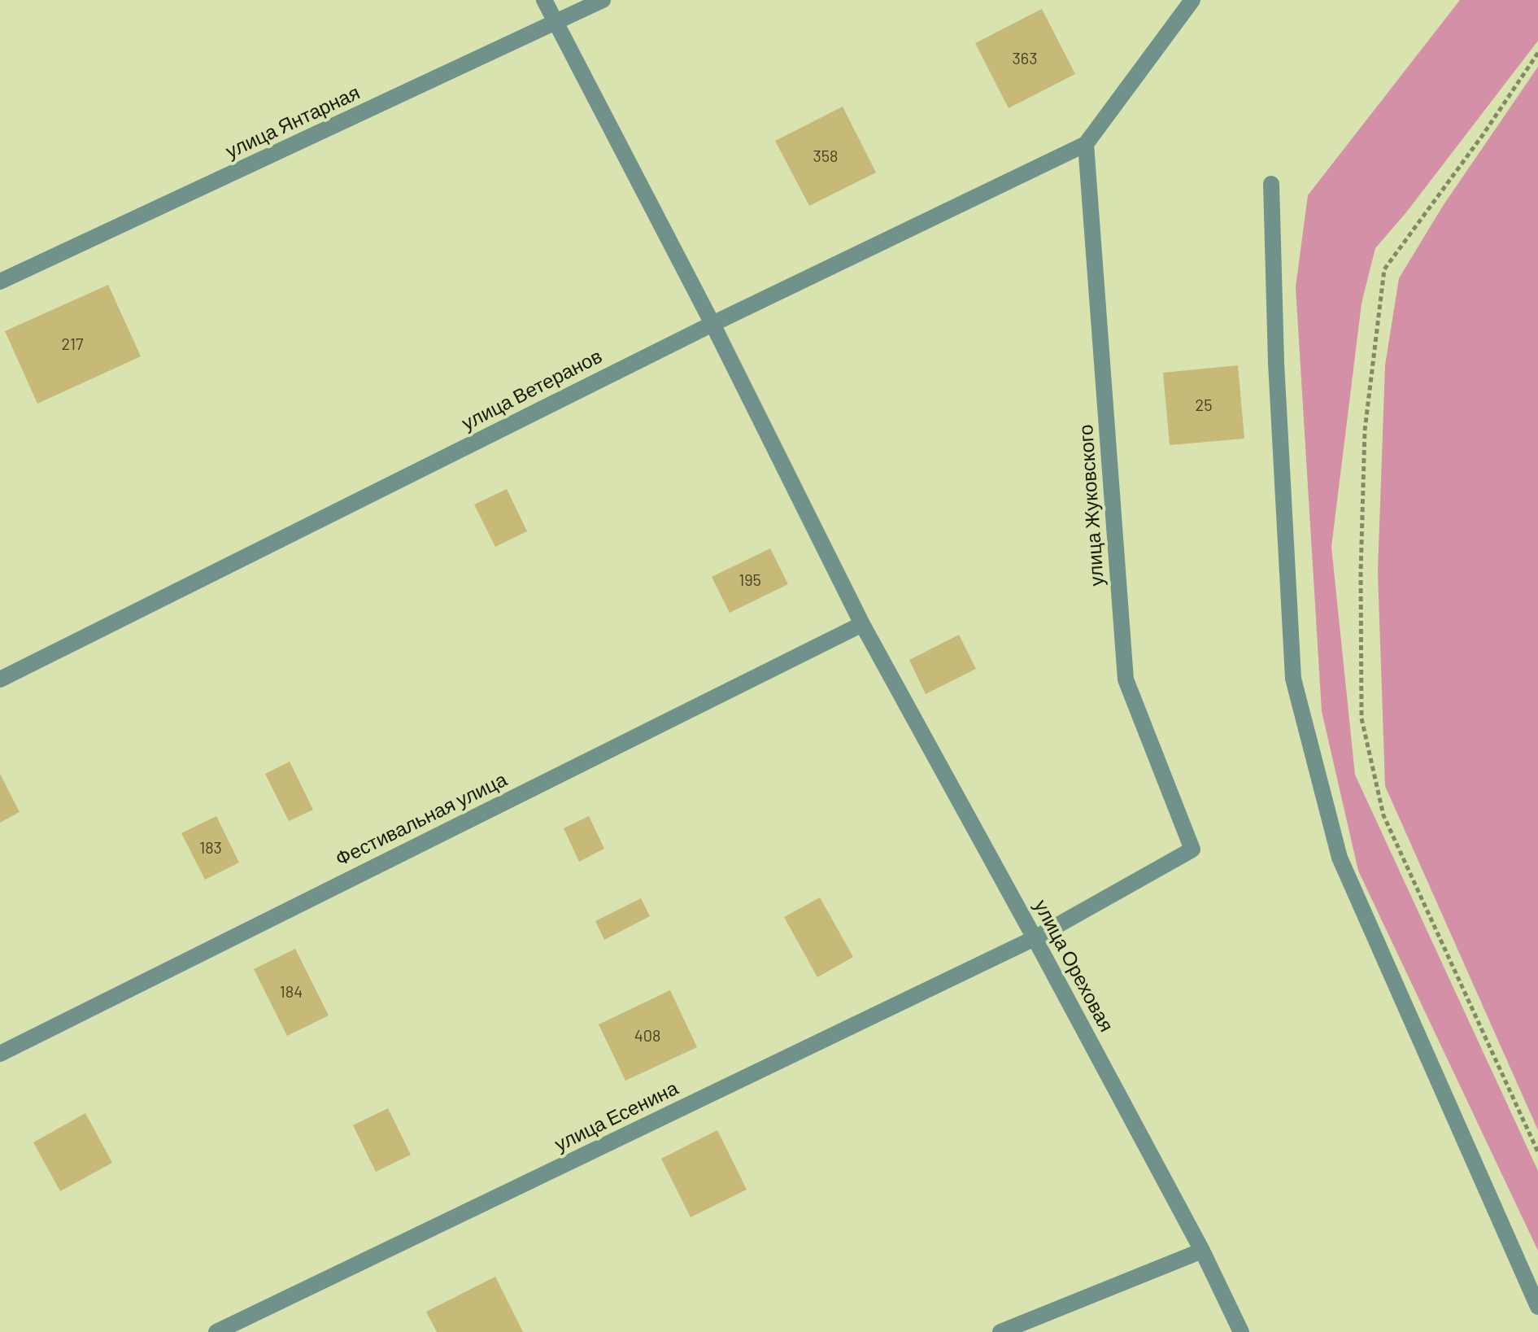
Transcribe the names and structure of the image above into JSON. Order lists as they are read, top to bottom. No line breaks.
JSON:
{"streets":{"street":["улица Янтарная","улица Ветеранов","улица Жуковского","Фестивальная улица","улица Ореховая","улица Есенина"]},"crossings":[["улица Янтарная","улица Ореховая"],["улица Ветеранов","улица Жуковского"],["улица Ветеранов","улица Ореховая"],["улица Жуковского","улица Ореховая"],["улица Жуковского","улица Есенина"],["Фестивальная улица","улица Ореховая"],["улица Ореховая","улица Есенина"]],"house_numbers":["363","358","217","25","195","183","184","408"]}
